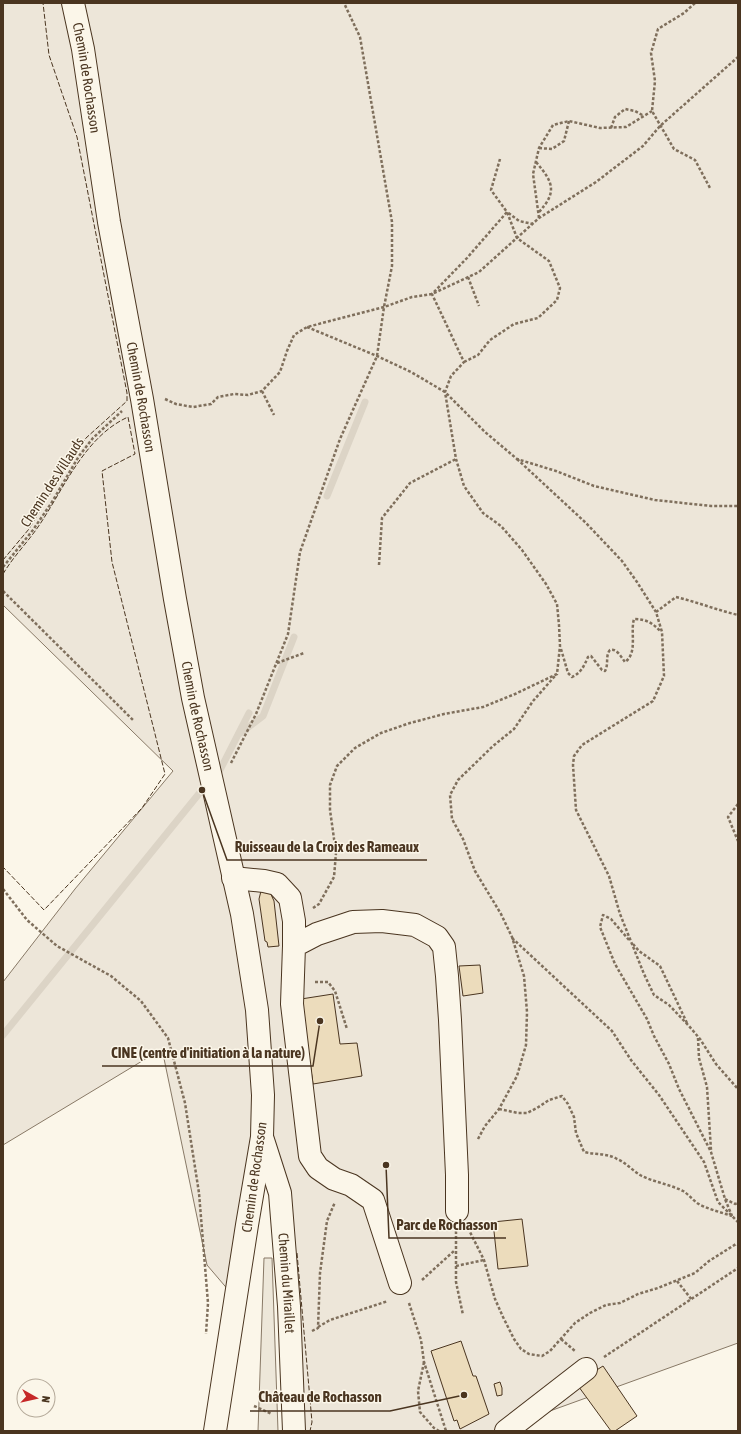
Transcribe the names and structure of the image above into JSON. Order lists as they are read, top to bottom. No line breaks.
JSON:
{"streets":{"street":["Chemin de Rochasson","Chemin du Miraillet"],"path":["Chemin des Villauds"]},"crossings":[["Chemin de Rochasson","Chemin des Villauds"],["Chemin de Rochasson","Chemin du Miraillet"]],"places":["Ruisseau de la Croix des Rameaux","CINE (centre d'initiation à la nature)","Parc de Rochasson","Château de Rochasson"],"north":"right"}
